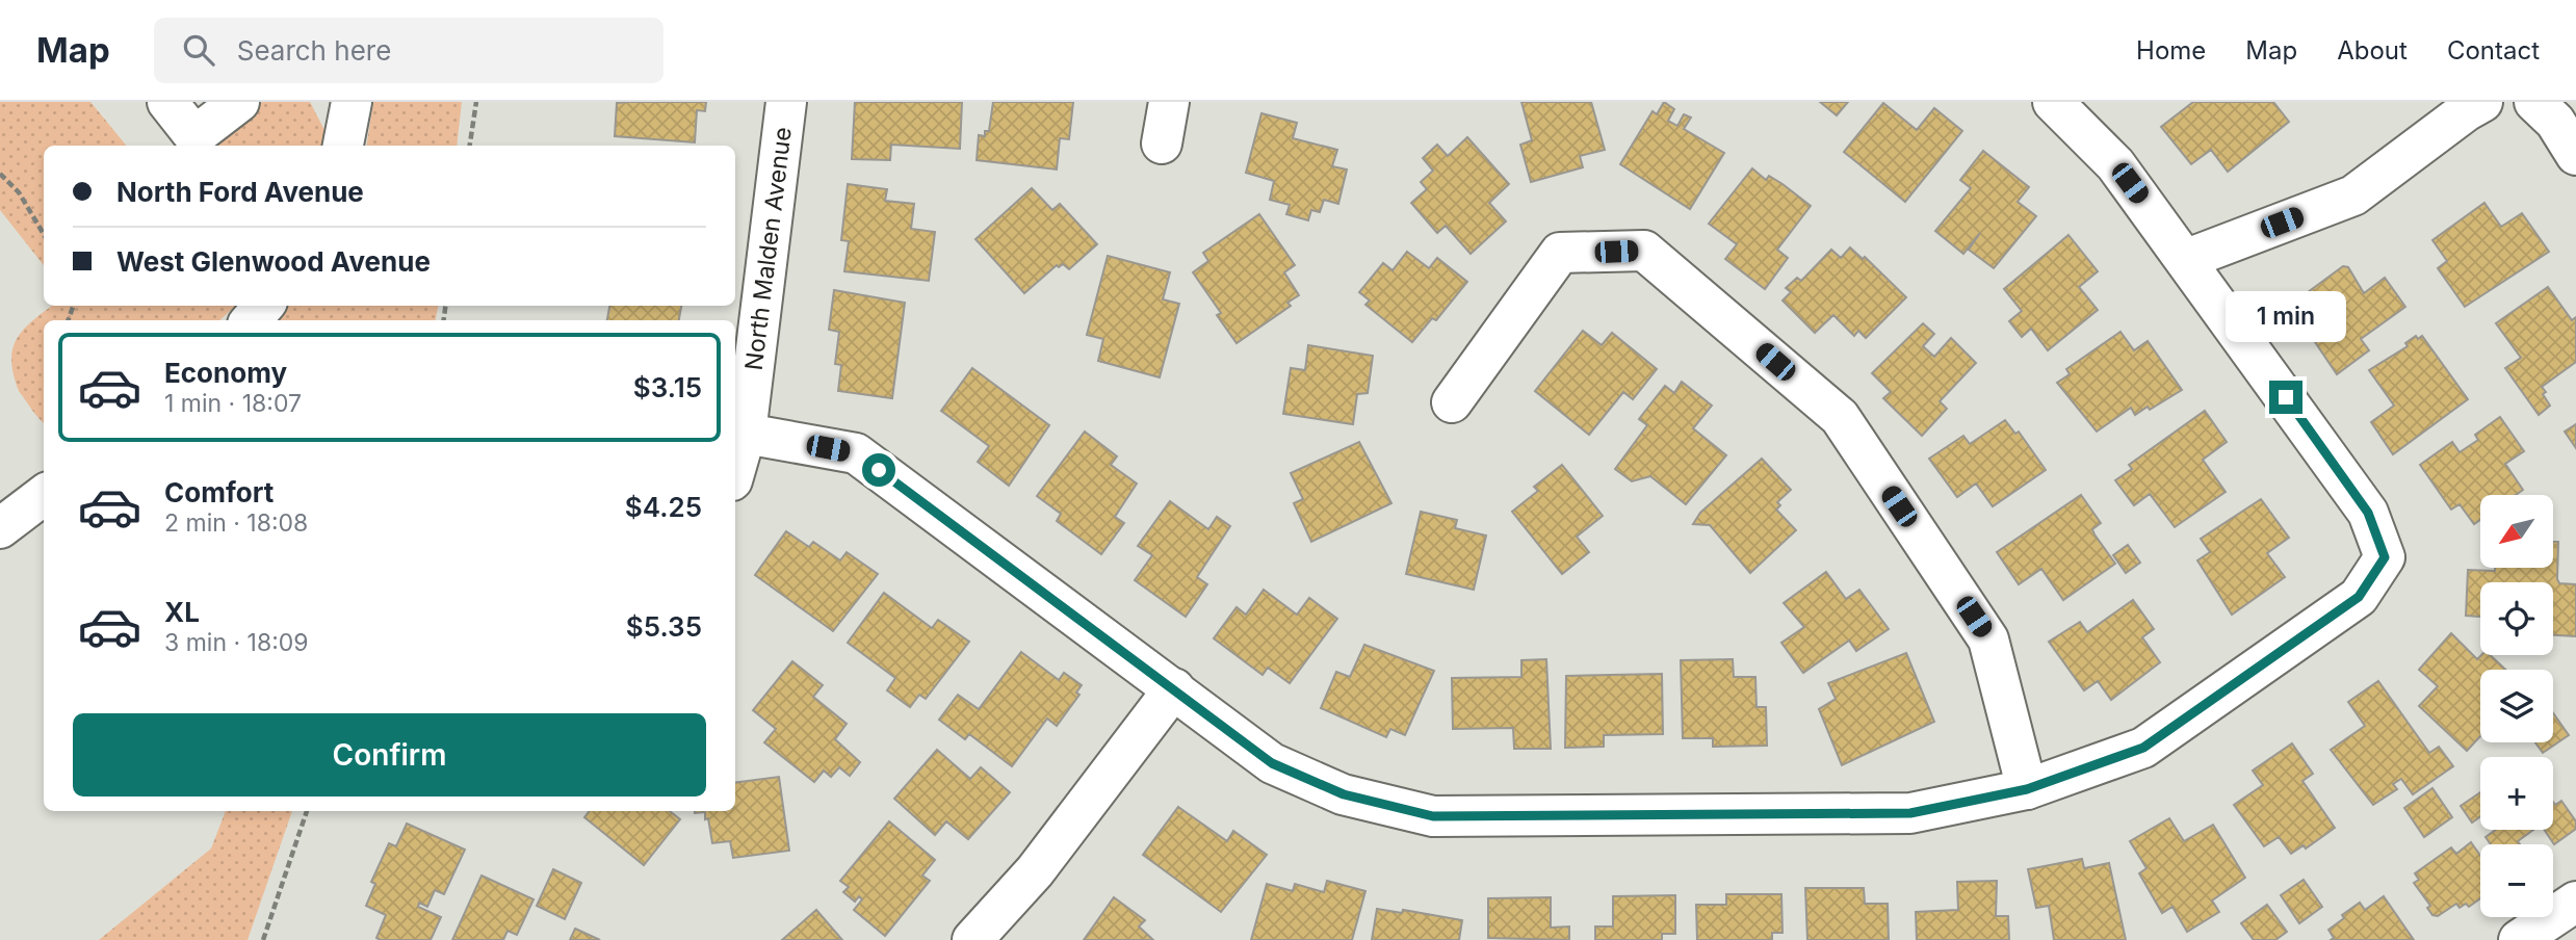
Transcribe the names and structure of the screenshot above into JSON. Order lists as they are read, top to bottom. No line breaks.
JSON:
{"streets":{"street":["North Malden Avenue"]},"north":"bottom left","page":{"header":"Map","search":"Search here","nav":["Home","Map","About","Contact"],"banner":["North Ford Avenue","West Glenwood Avenue"],"bubble":"1 min","list":[{"name":"Economy","note":"1 min · 18:07","value":"$3.15"},{"name":"Comfort","note":"2 min · 18:08","value":"$4.25"},{"name":"XL","note":"3 min · 18:09","value":"$5.35"}],"map_buttons":["+","−"],"buttons":"Confirm"}}
